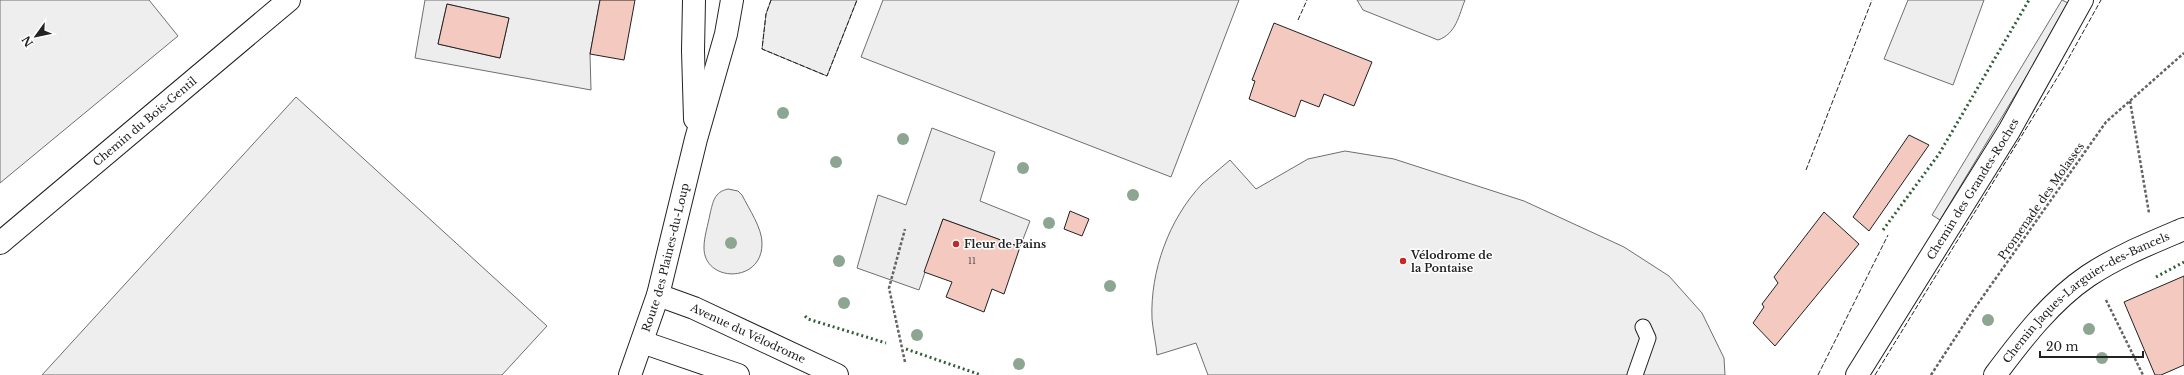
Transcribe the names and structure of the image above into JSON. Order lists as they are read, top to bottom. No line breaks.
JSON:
{"streets":{"street":["Chemin du Bois-Gentil","Chemin des Grandes-Roches","Route des Plaines-du-Loup","Chemin Jaques-Larguier-des-Bancels","Avenue du Vélodrome"],"path":["Promenade des Molasses"]},"crossings":[["Route des Plaines-du-Loup","Avenue du Vélodrome"]],"places":["Fleur de Pains","Vélodrome de la Pontaise"],"house_numbers":["11"],"scale_bar":"20 m","north":"bottom left"}
